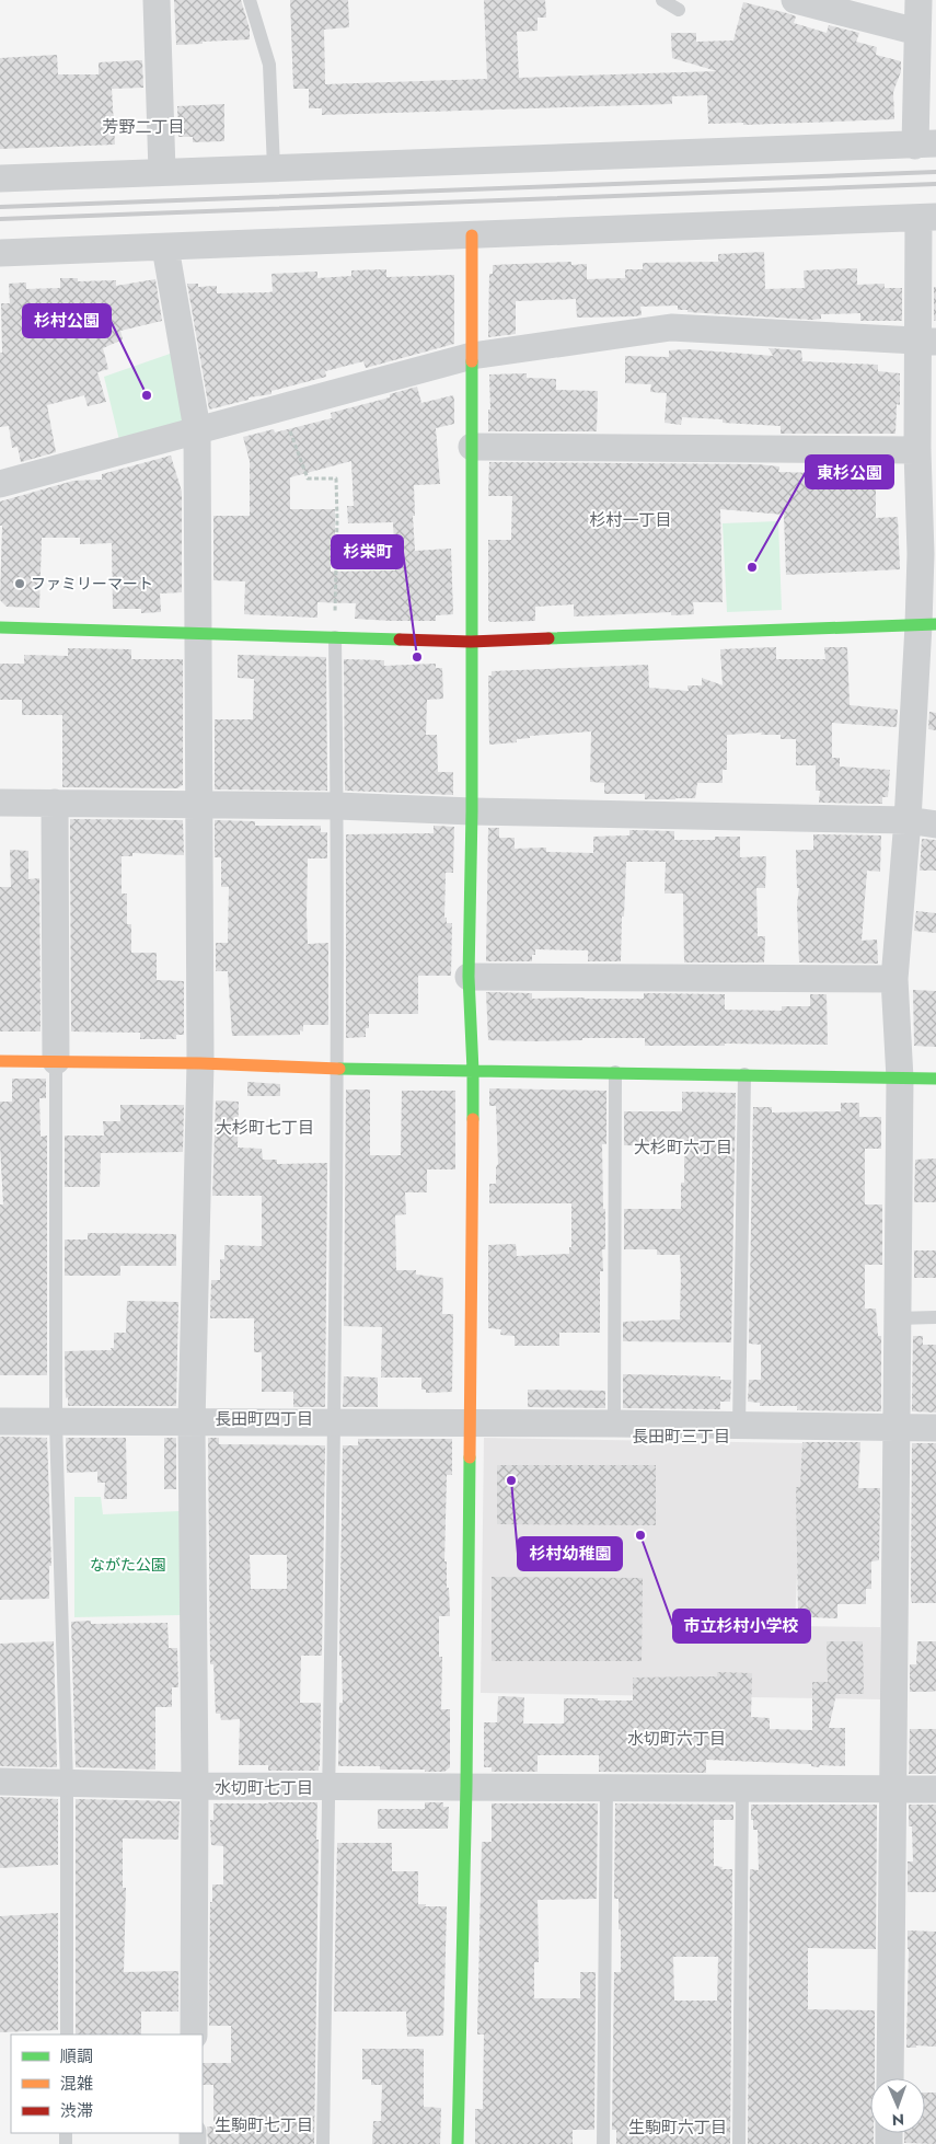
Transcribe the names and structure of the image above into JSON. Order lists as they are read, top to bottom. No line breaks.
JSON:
{"districts":["芳野二丁目","杉村一丁目","大杉町七丁目","大杉町六丁目","長田町四丁目","長田町三丁目","水切町六丁目","水切町七丁目","生駒町七丁目","生駒町六丁目"],"parks":["ながた公園"],"places":["杉村公園","東杉公園","ファミリーマート","杉栄町","杉村幼稚園","市立杉村小学校"],"legend":["順調","混雑","渋滞"],"north":"bottom"}
